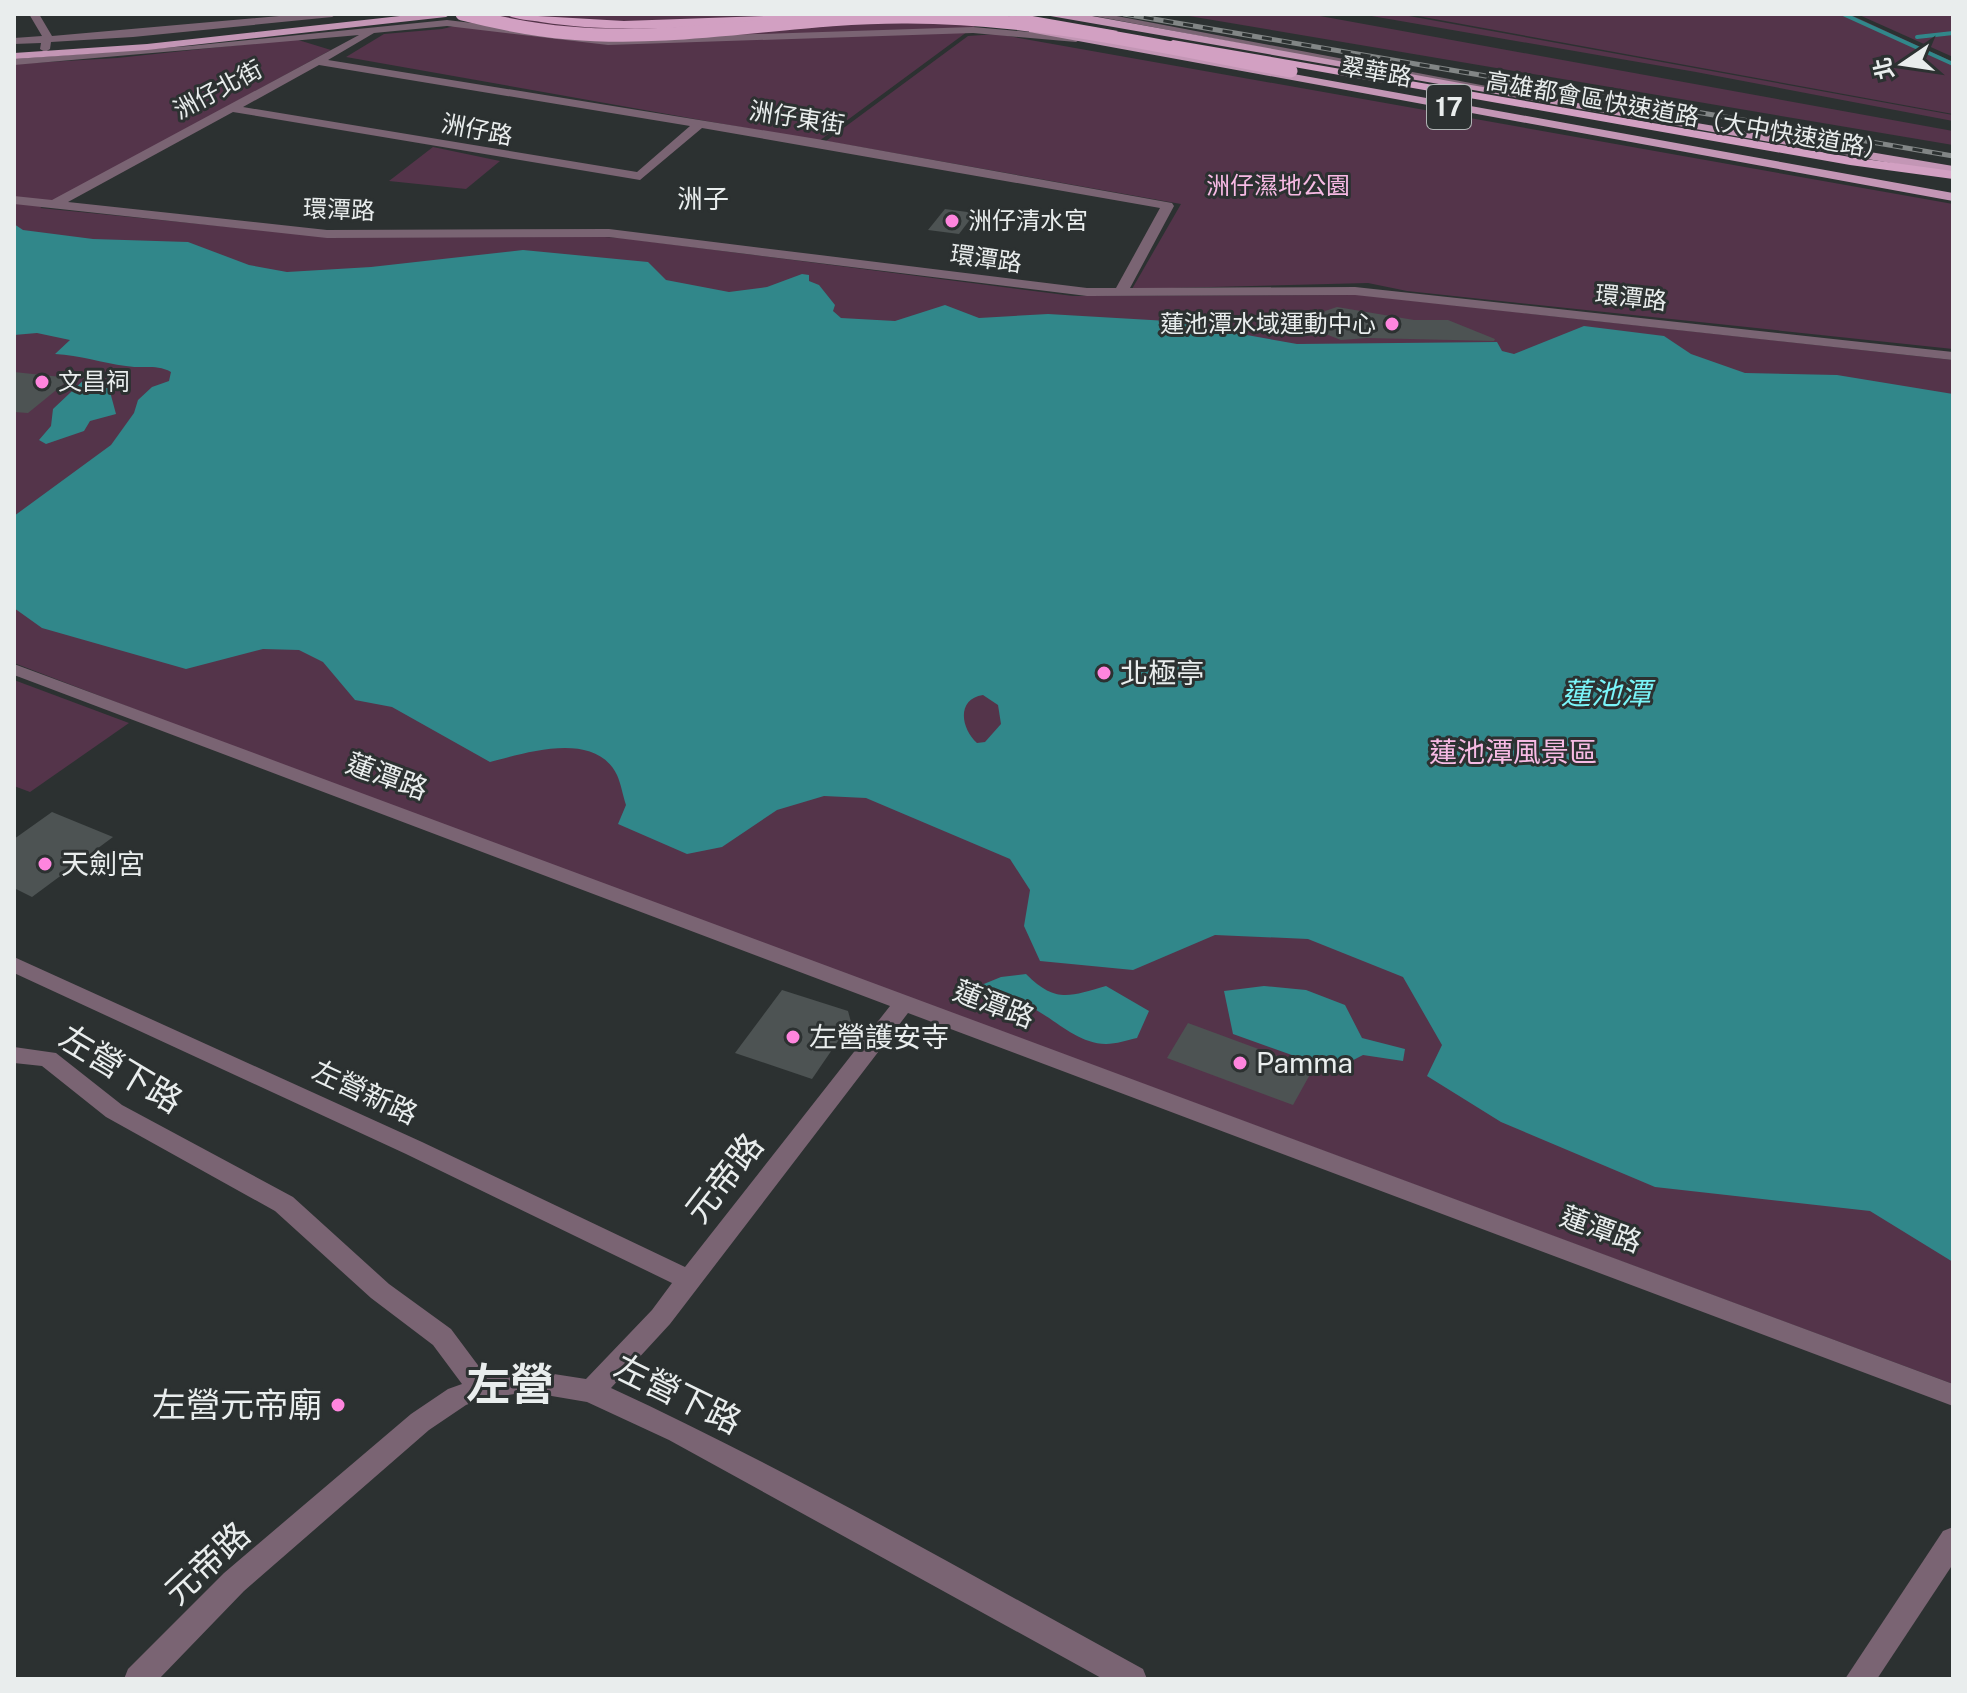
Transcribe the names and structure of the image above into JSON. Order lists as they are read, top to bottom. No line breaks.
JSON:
{"streets":{"highway":["高雄都會區快速道路（大中快速道路）"],"main road":["翠華路","17"],"street":["洲仔北街","洲仔東街","洲仔路","環潭路","蓮潭路","左營下路","左營新路","元帝路"]},"crossings":[["翠華路","洲仔北街"],["翠華路","高雄都會區快速道路（大中快速道路）"],["洲仔北街","洲仔東街"],["洲仔北街","洲仔路"],["洲仔北街","環潭路"],["洲仔東街","洲仔路"],["洲仔東街","環潭路"],["蓮潭路","元帝路"],["左營下路","元帝路"],["左營新路","元帝路"]],"districts":["洲子","左營"],"water":["蓮池潭"],"parks":["洲仔濕地公園","蓮池潭風景區"],"places":["洲仔清水宮","蓮池潭水域運動中心","文昌祠","北極亭","天劍宮","左營護安寺","Pamma","左營元帝廟"],"north":"left"}
